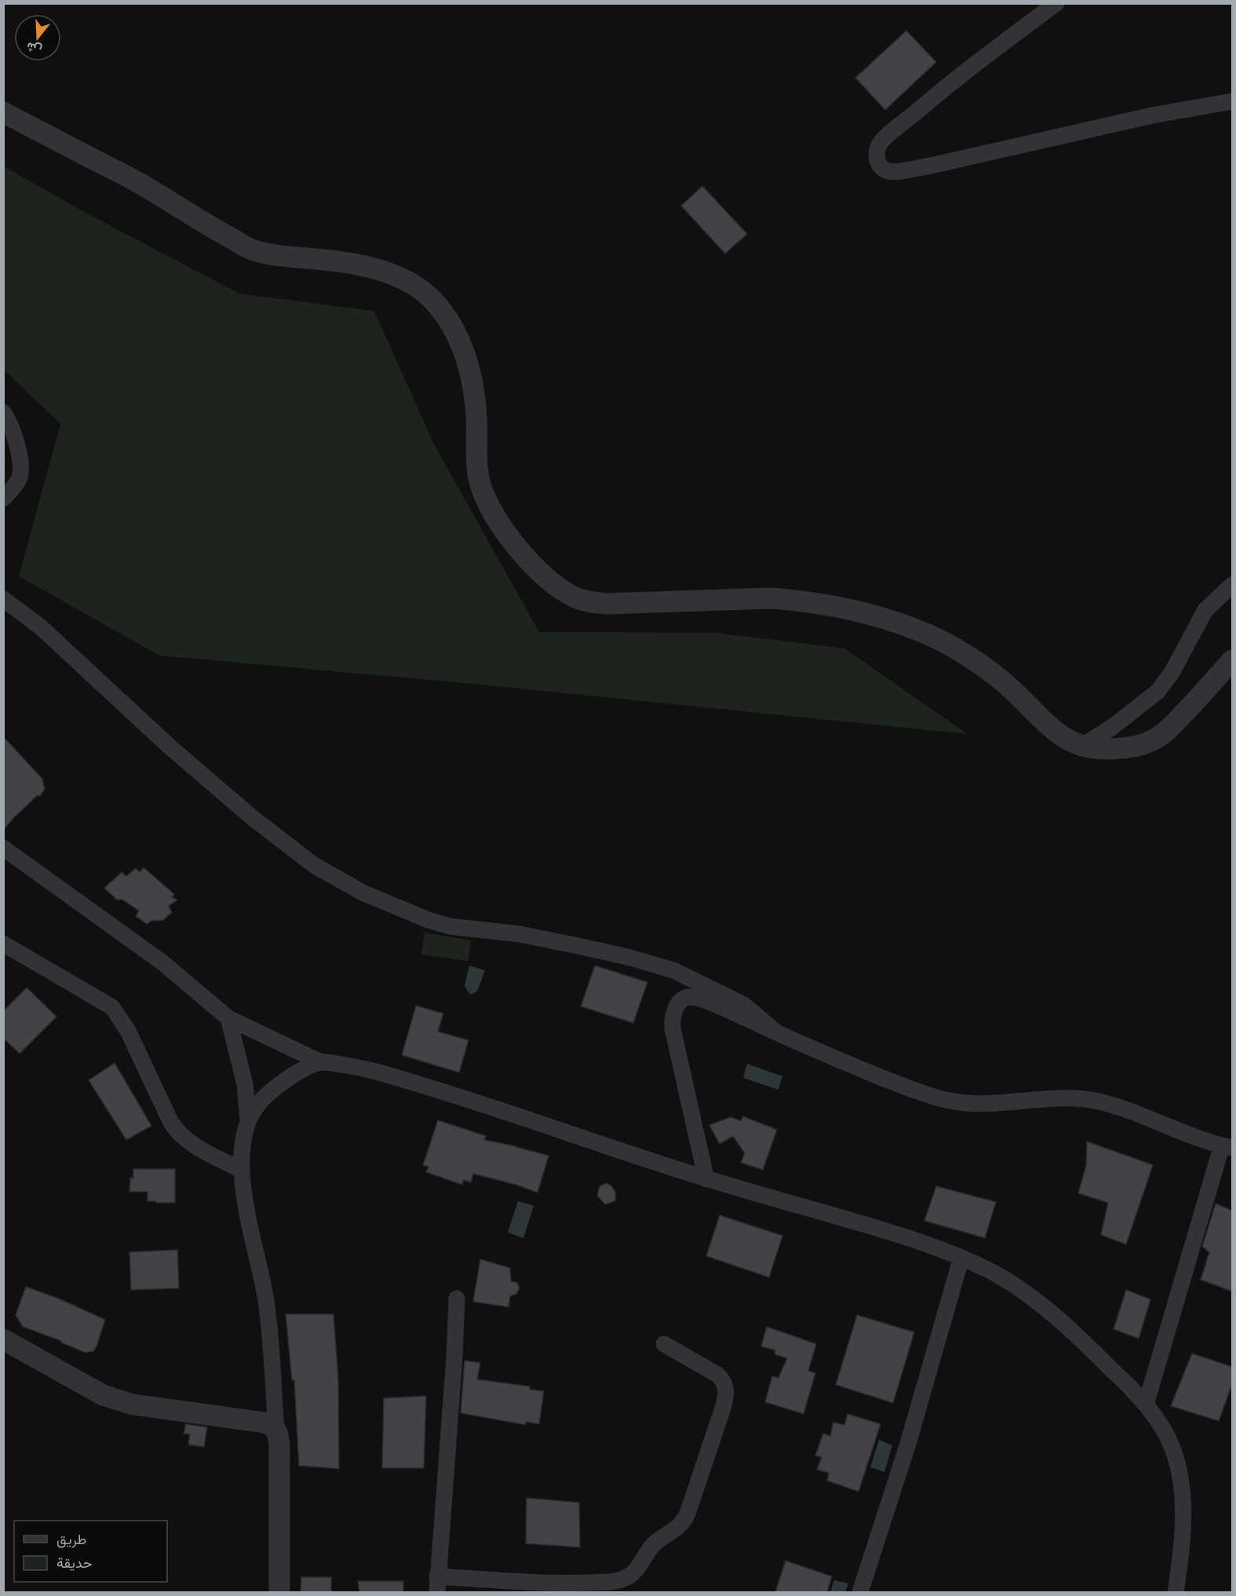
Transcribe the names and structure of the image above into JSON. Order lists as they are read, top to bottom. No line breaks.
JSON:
{"legend":["طريق","حديقة"],"north":"bottom"}
